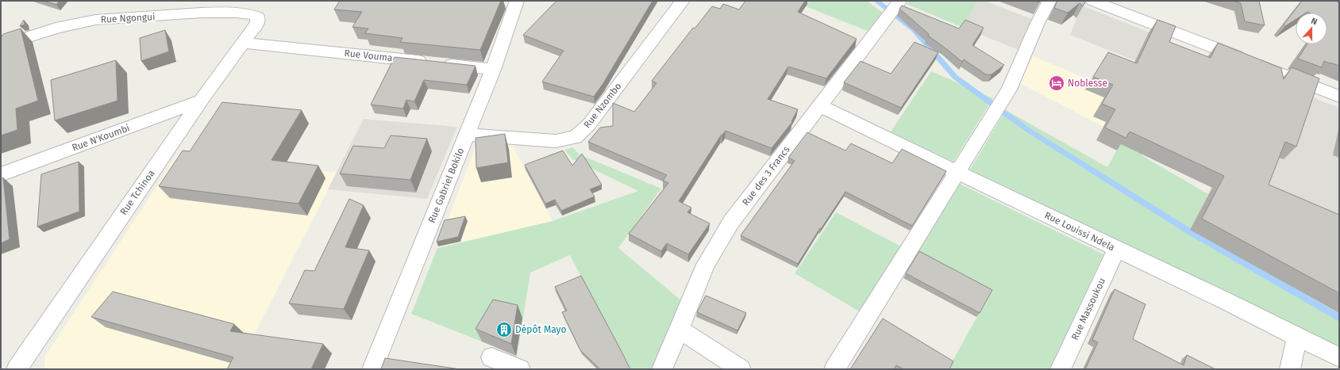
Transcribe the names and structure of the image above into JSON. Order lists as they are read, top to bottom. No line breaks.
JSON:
{"streets":{"street":["Rue Ngongui","Rue Vouma","Rue Nzombo","Rue N'Koumbi","Rue des 3 Francs","Rue Gabriel Bokilo","Rue Tchinoa","Rue Louissi Ndela","Rue Massoukou"]},"crossings":[["Rue Ngongui","Rue Tchinoa"],["Rue Vouma","Rue Gabriel Bokilo"],["Rue Vouma","Rue Tchinoa"],["Rue Nzombo","Rue Gabriel Bokilo"],["Rue N'Koumbi","Rue Tchinoa"],["Rue des 3 Francs","Rue Louissi Ndela"],["Rue Louissi Ndela","Rue Massoukou"]],"places":{"hotel":["Noblesse"],"building":["Dépôt Mayo"]},"north":"top"}
